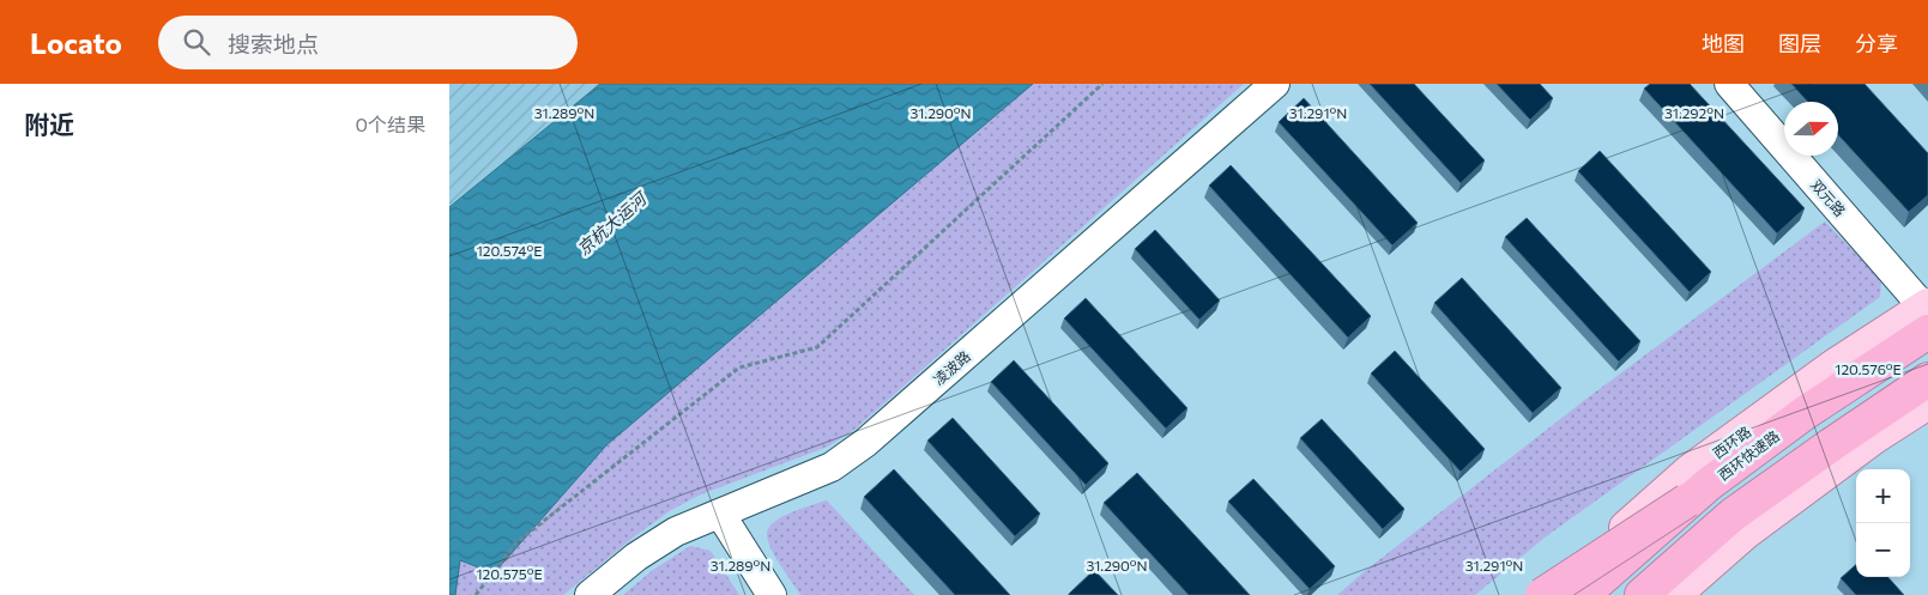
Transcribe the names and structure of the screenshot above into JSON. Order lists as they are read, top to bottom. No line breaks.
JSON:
{"streets":{"highway":["西环快速路"],"main road":["西环路"],"street":["双元路","凌波路"]},"crossings":[["双元路","西环路"],["双元路","西环快速路"],["西环路","西环快速路"]],"water":["京杭大运河"],"north":"right","page":{"header":"Locato","search":"搜索地点","nav":["地图","图层","分享"],"heading":["附近","0个结果"],"map_buttons":["+","−"]},"coordinates":["31.289°N","31.290°N","31.291°N","31.292°N","120.574°E","120.576°E","120.575°E"]}
